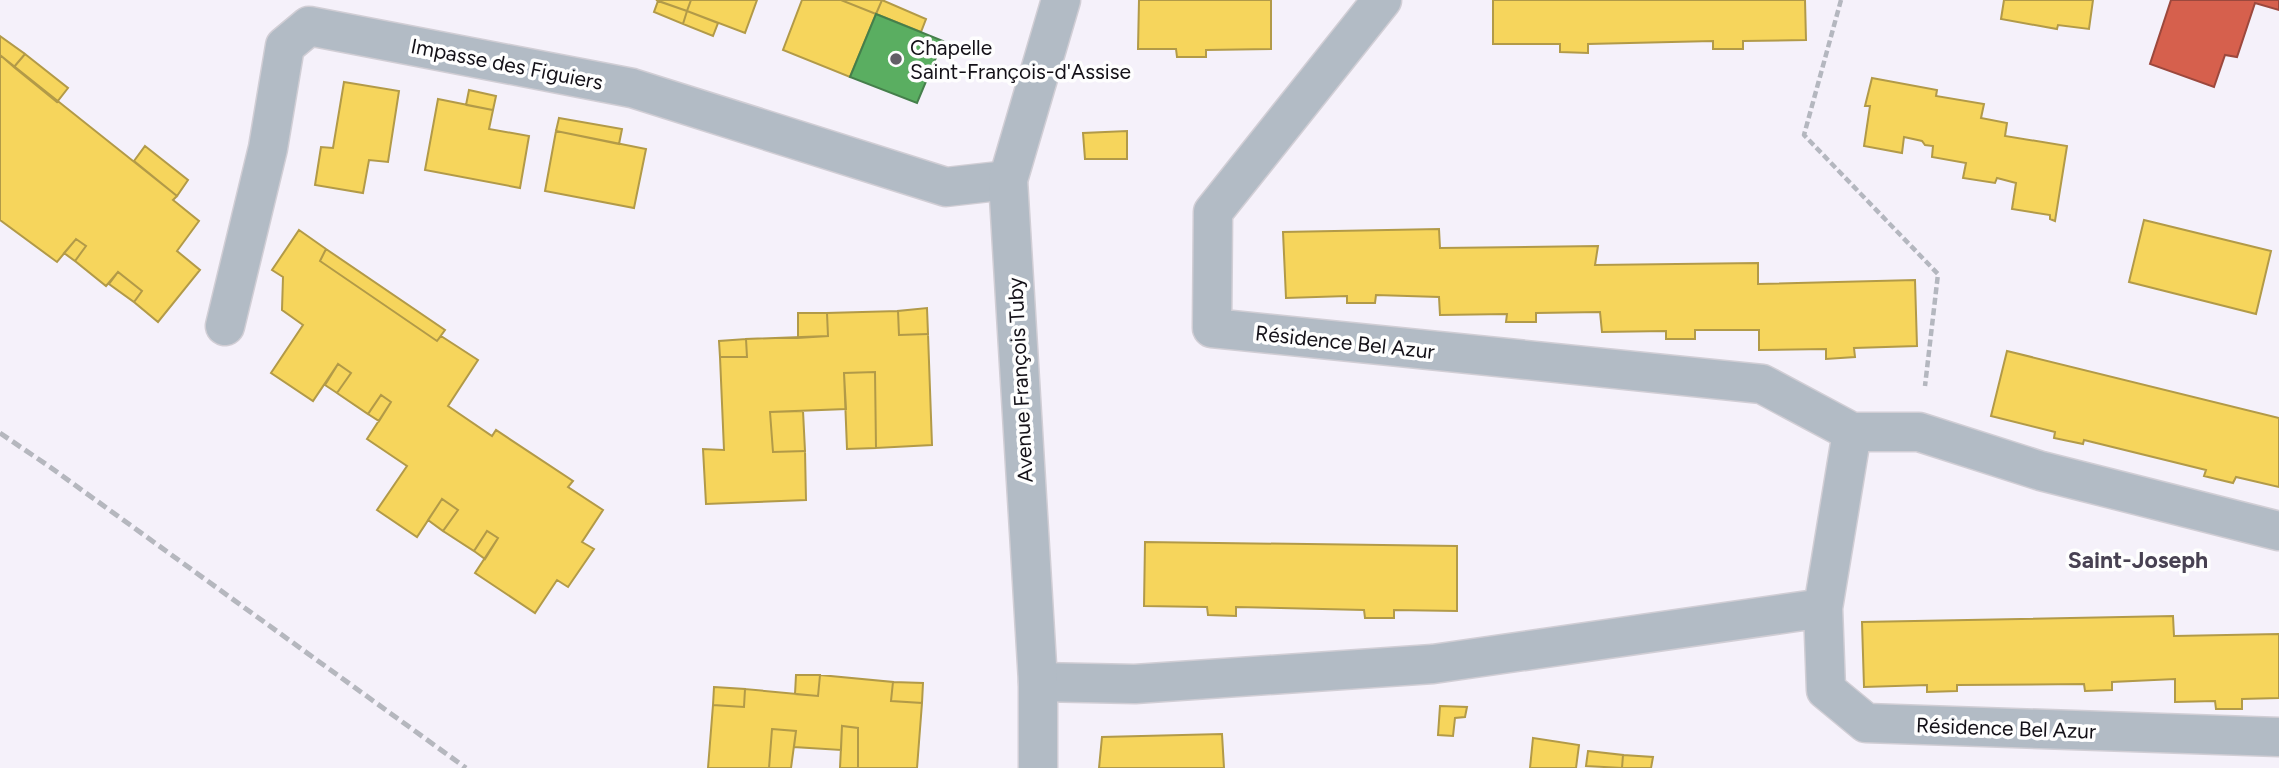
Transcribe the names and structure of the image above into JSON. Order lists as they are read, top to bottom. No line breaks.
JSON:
{"streets":{"street":["Impasse des Figuiers","Résidence Bel Azur","Avenue François Tuby"]},"crossings":[["Impasse des Figuiers","Avenue François Tuby"]],"districts":["Saint-Joseph"],"places":["Chapelle Saint-François-d'Assise"]}
